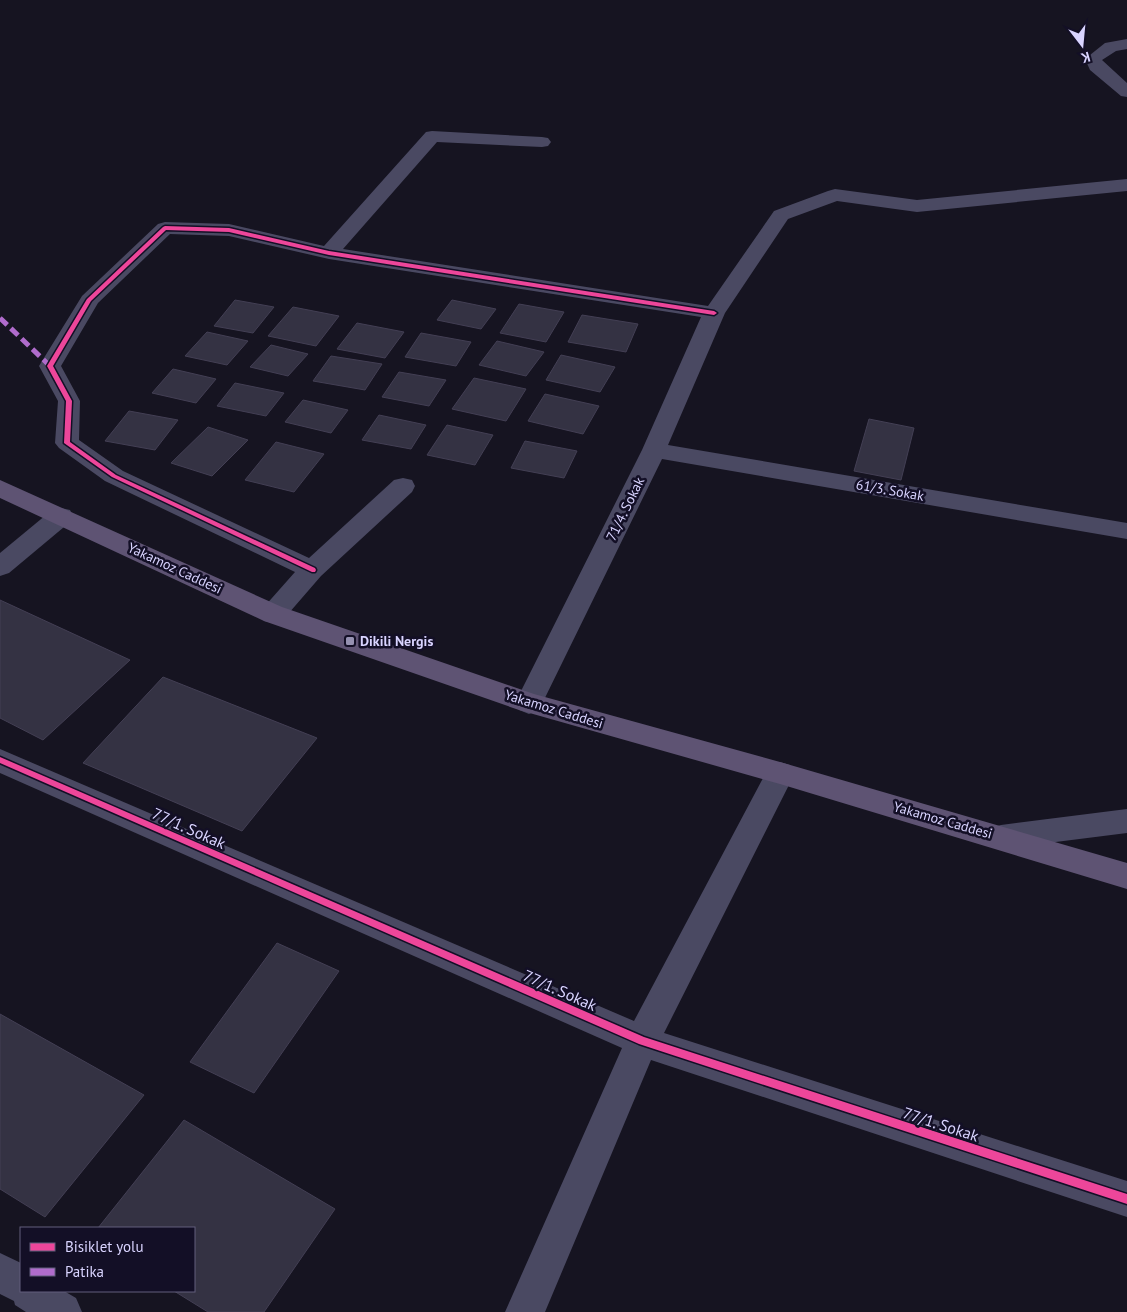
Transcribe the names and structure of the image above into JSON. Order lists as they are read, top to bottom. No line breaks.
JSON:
{"streets":{"main road":["Yakamoz Caddesi"],"street":["61/3. Sokak","71/4. Sokak","77/1. Sokak"]},"crossings":[["61/3. Sokak","71/4. Sokak"],["71/4. Sokak","Yakamoz Caddesi"]],"places":{"transit":["Dikili Nergis"]},"legend":["Bisiklet yolu","Patika"],"north":"bottom"}
